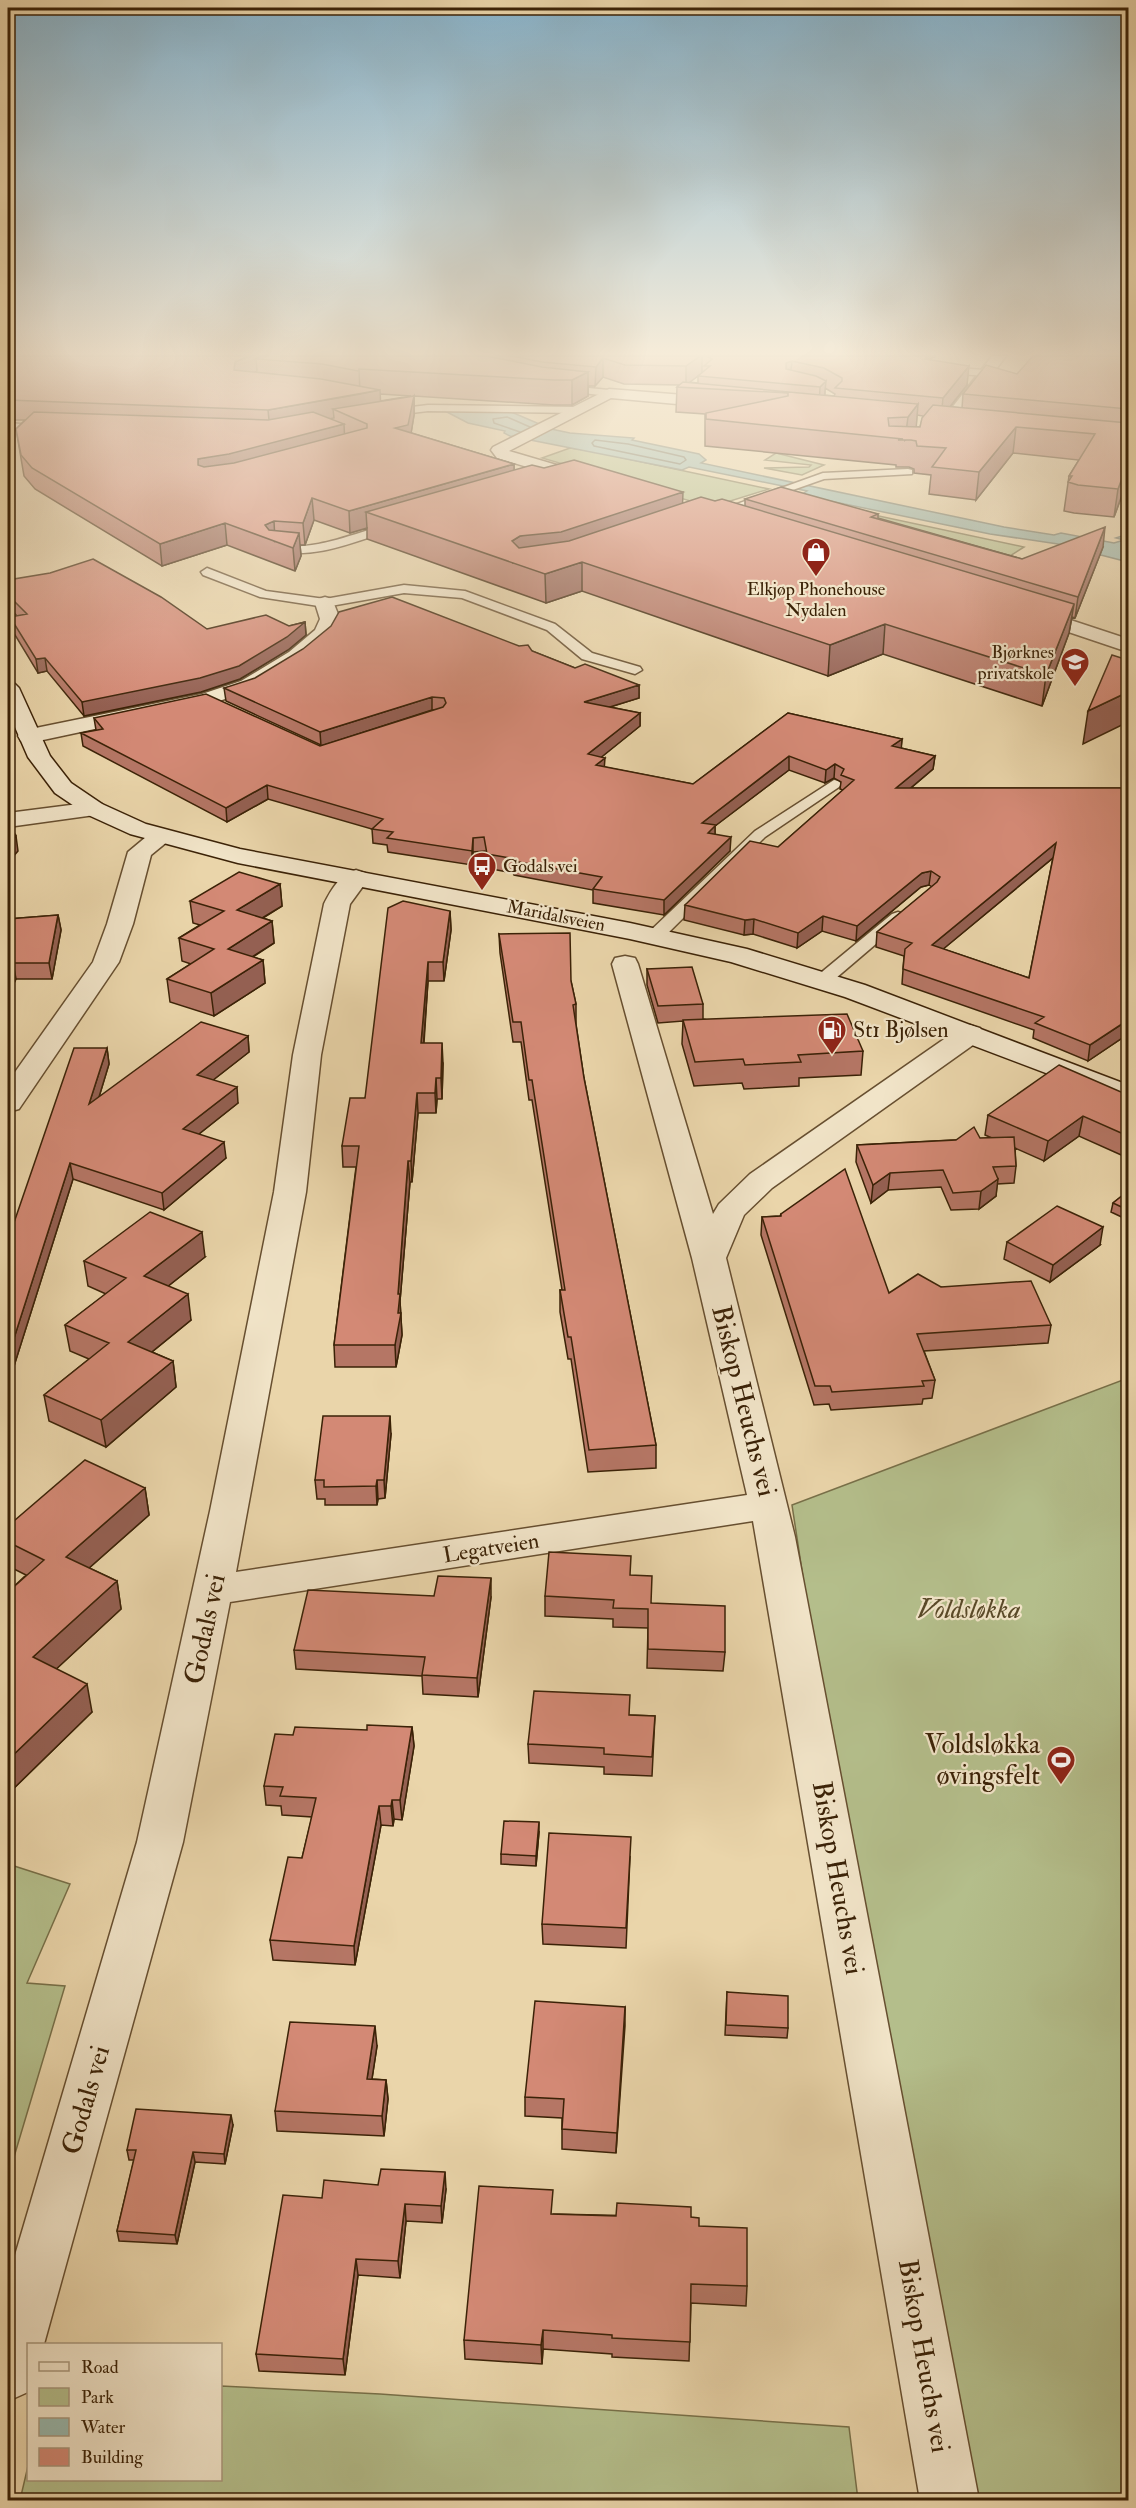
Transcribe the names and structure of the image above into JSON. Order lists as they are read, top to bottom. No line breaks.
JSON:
{"streets":{"street":["Maridalsveien","Biskop Heuchs vei","Legatveien","Godals vei"]},"crossings":[["Maridalsveien","Godals vei"],["Biskop Heuchs vei","Legatveien"],["Legatveien","Godals vei"]],"parks":["Voldsløkka"],"places":{"shop":["Elkjøp Phonehouse Nydalen"],"school or university":["Bjørknes privatskole"],"bus stop":["Godals vei"],"fuel station":["St1 Bjølsen"],"sports":["Voldsløkka øvingsfelt"]},"legend":["Road","Park","Water","Building"]}
